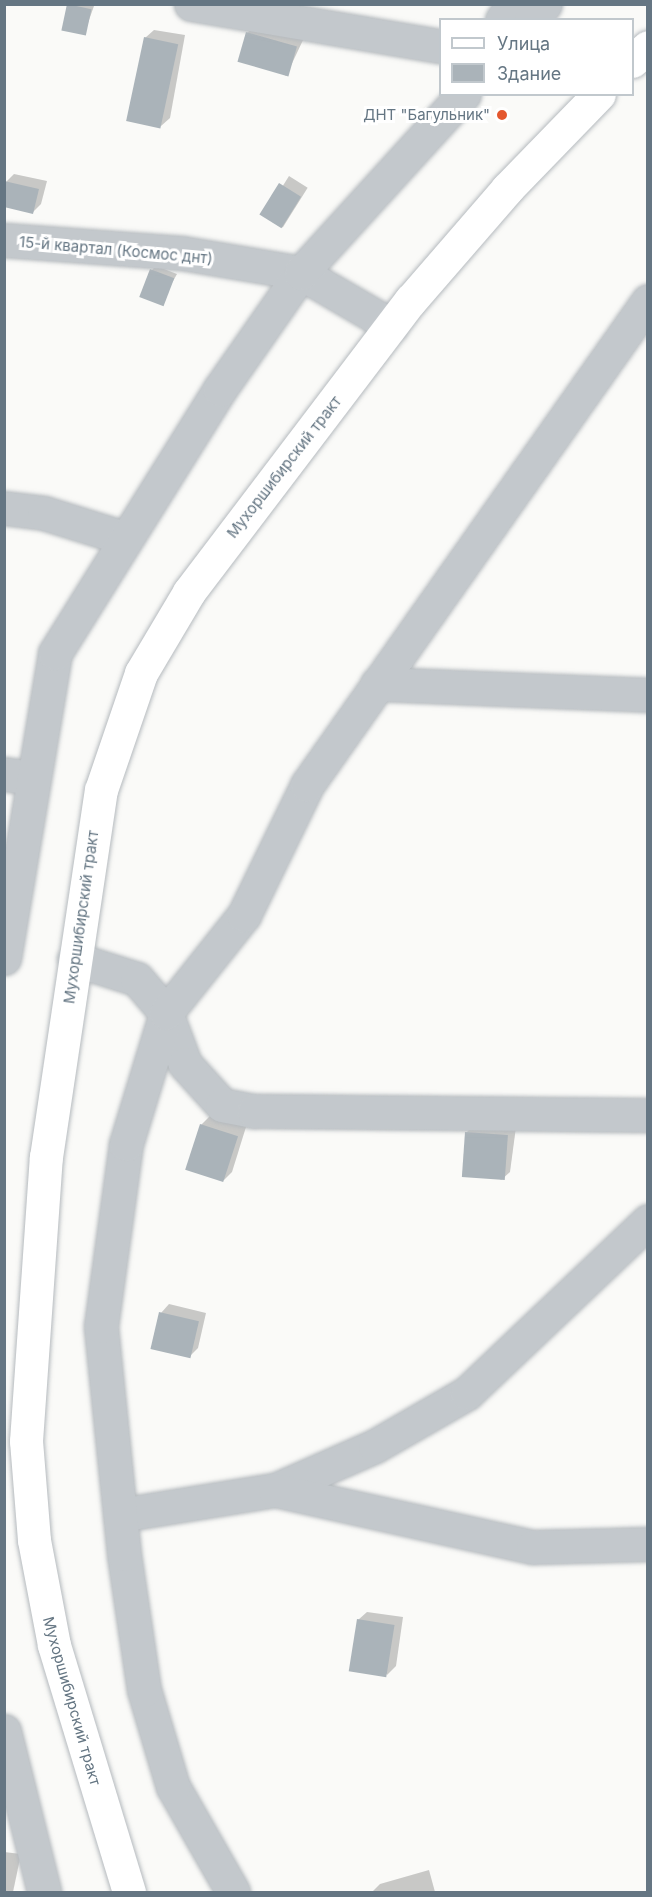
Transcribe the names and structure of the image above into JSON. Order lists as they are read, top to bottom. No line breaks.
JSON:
{"streets":{"main road":["Мухоршибирский тракт"],"street":["15-й квартал (Космос днт)"]},"crossings":[["15-й квартал (Космос днт)","Мухоршибирский тракт"]],"places":["ДНТ \"Багульник\""],"legend":["Улица","Здание"]}
